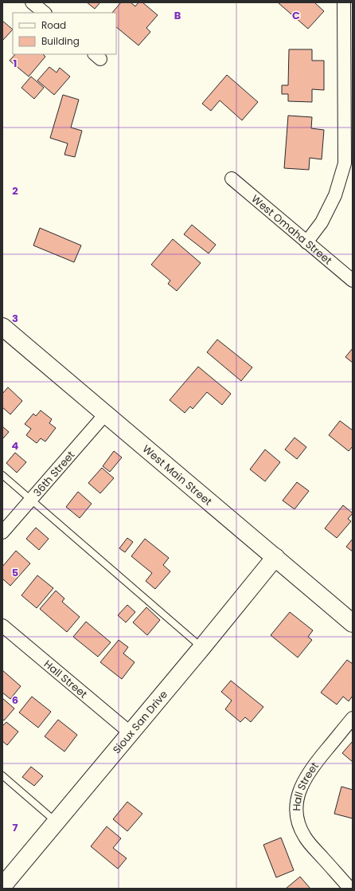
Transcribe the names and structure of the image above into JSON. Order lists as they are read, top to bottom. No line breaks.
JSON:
{"streets":{"street":["West Omaha Street","36th Street","West Main Street","Hall Street","Sioux San Drive"]},"crossings":[["36th Street","West Main Street"],["West Main Street","Sioux San Drive"],["Hall Street","Sioux San Drive"]],"legend":["Road","Building"],"grid":{"columns":["B","C"],"rows":["1","2","3","4","5","6","7"]}}
